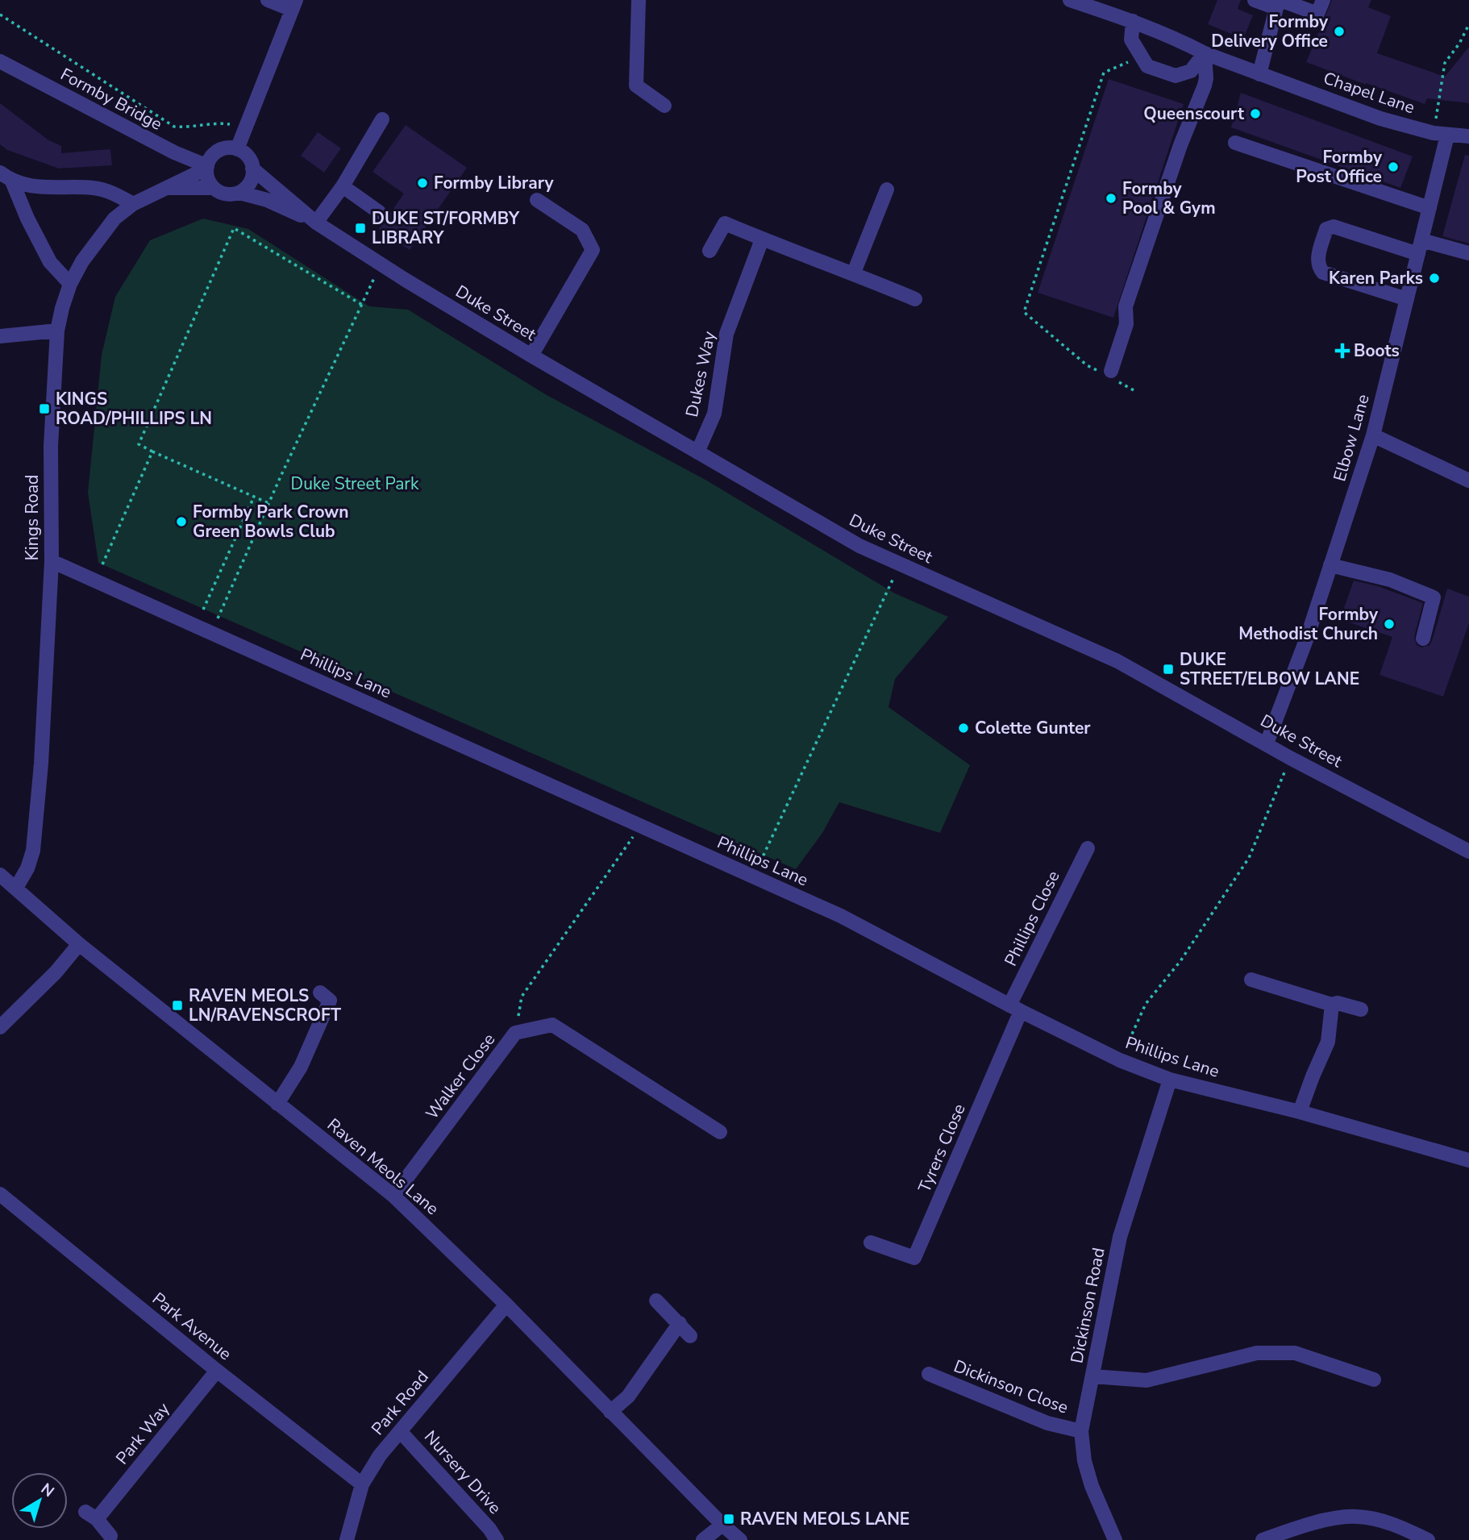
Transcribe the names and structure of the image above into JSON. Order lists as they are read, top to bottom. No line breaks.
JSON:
{"streets":{"street":["Chapel Lane","Formby Bridge","Duke Street","Dukes Way","Elbow Lane","Kings Road","Phillips Lane","Phillips Close","Walker Close","Tyrers Close","Raven Meols Lane","Dickinson Road","Park Avenue","Dickinson Close","Park Road","Park Way","Nursery Drive"]},"crossings":[["Chapel Lane","Elbow Lane"],["Formby Bridge","Duke Street"],["Formby Bridge","Kings Road"],["Duke Street","Dukes Way"],["Duke Street","Elbow Lane"],["Duke Street","Kings Road"],["Kings Road","Phillips Lane"],["Kings Road","Raven Meols Lane"],["Phillips Lane","Phillips Close"],["Phillips Lane","Tyrers Close"],["Phillips Lane","Dickinson Road"],["Phillips Close","Tyrers Close"],["Walker Close","Raven Meols Lane"],["Raven Meols Lane","Park Road"],["Dickinson Road","Dickinson Close"],["Park Avenue","Park Road"],["Park Avenue","Park Way"],["Park Road","Nursery Drive"]],"parks":["Duke Street Park"],"places":{"other":["Formby Delivery Office","Queenscourt","Formby Post Office","Formby Library","Formby Pool & Gym","Karen Parks","Formby Park Crown Green Bowls Club","Formby Methodist Church","Colette Gunter"],"transit":["DUKE ST/FORMBY LIBRARY","KINGS ROAD/PHILLIPS LN","DUKE STREET/ELBOW LANE","RAVEN MEOLS LN/RAVENSCROFT","RAVEN MEOLS LANE"],"health":["Boots"]},"north":"top right"}
